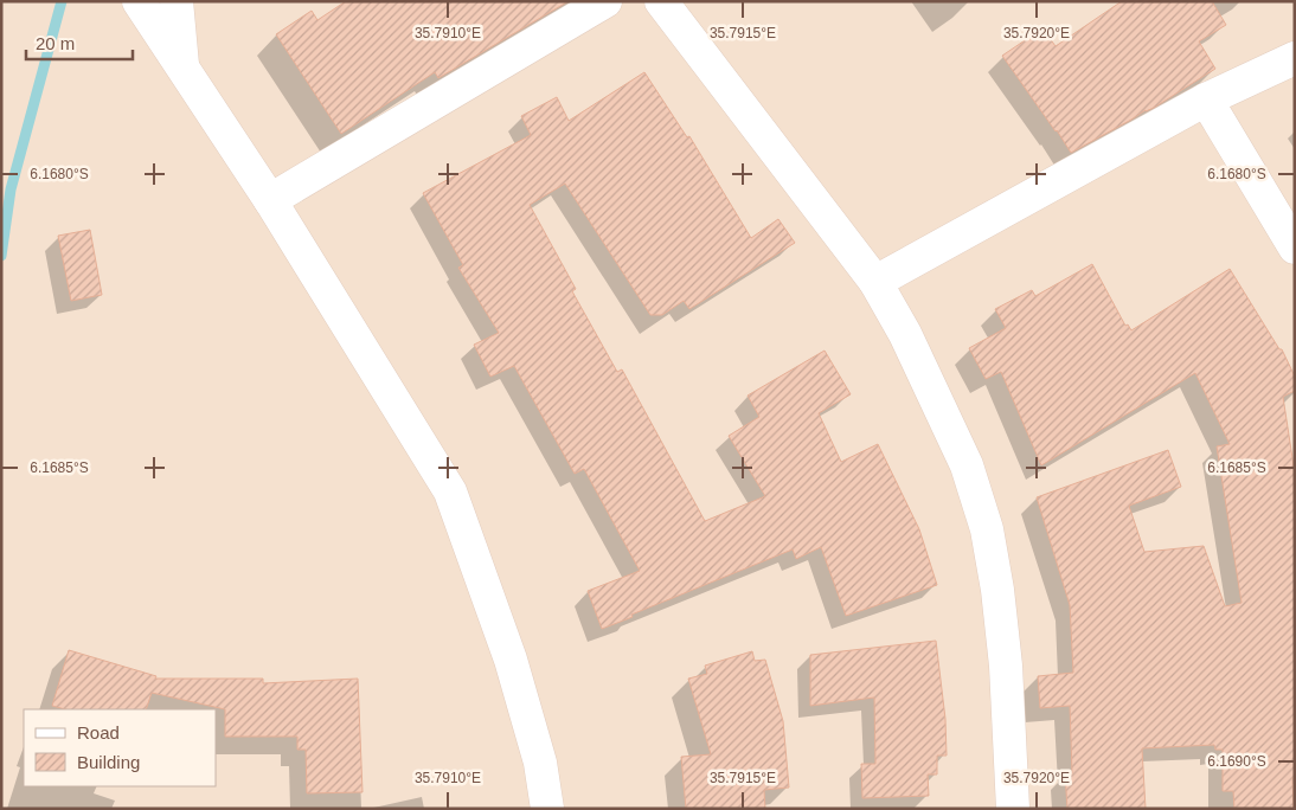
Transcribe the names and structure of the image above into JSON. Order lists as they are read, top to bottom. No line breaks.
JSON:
{"legend":["Road","Building"],"scale_bar":"20 m","coordinates":["35.7910°E","35.7915°E","35.7920°E","6.1680°S","6.1685°S","6.1690°S"]}
